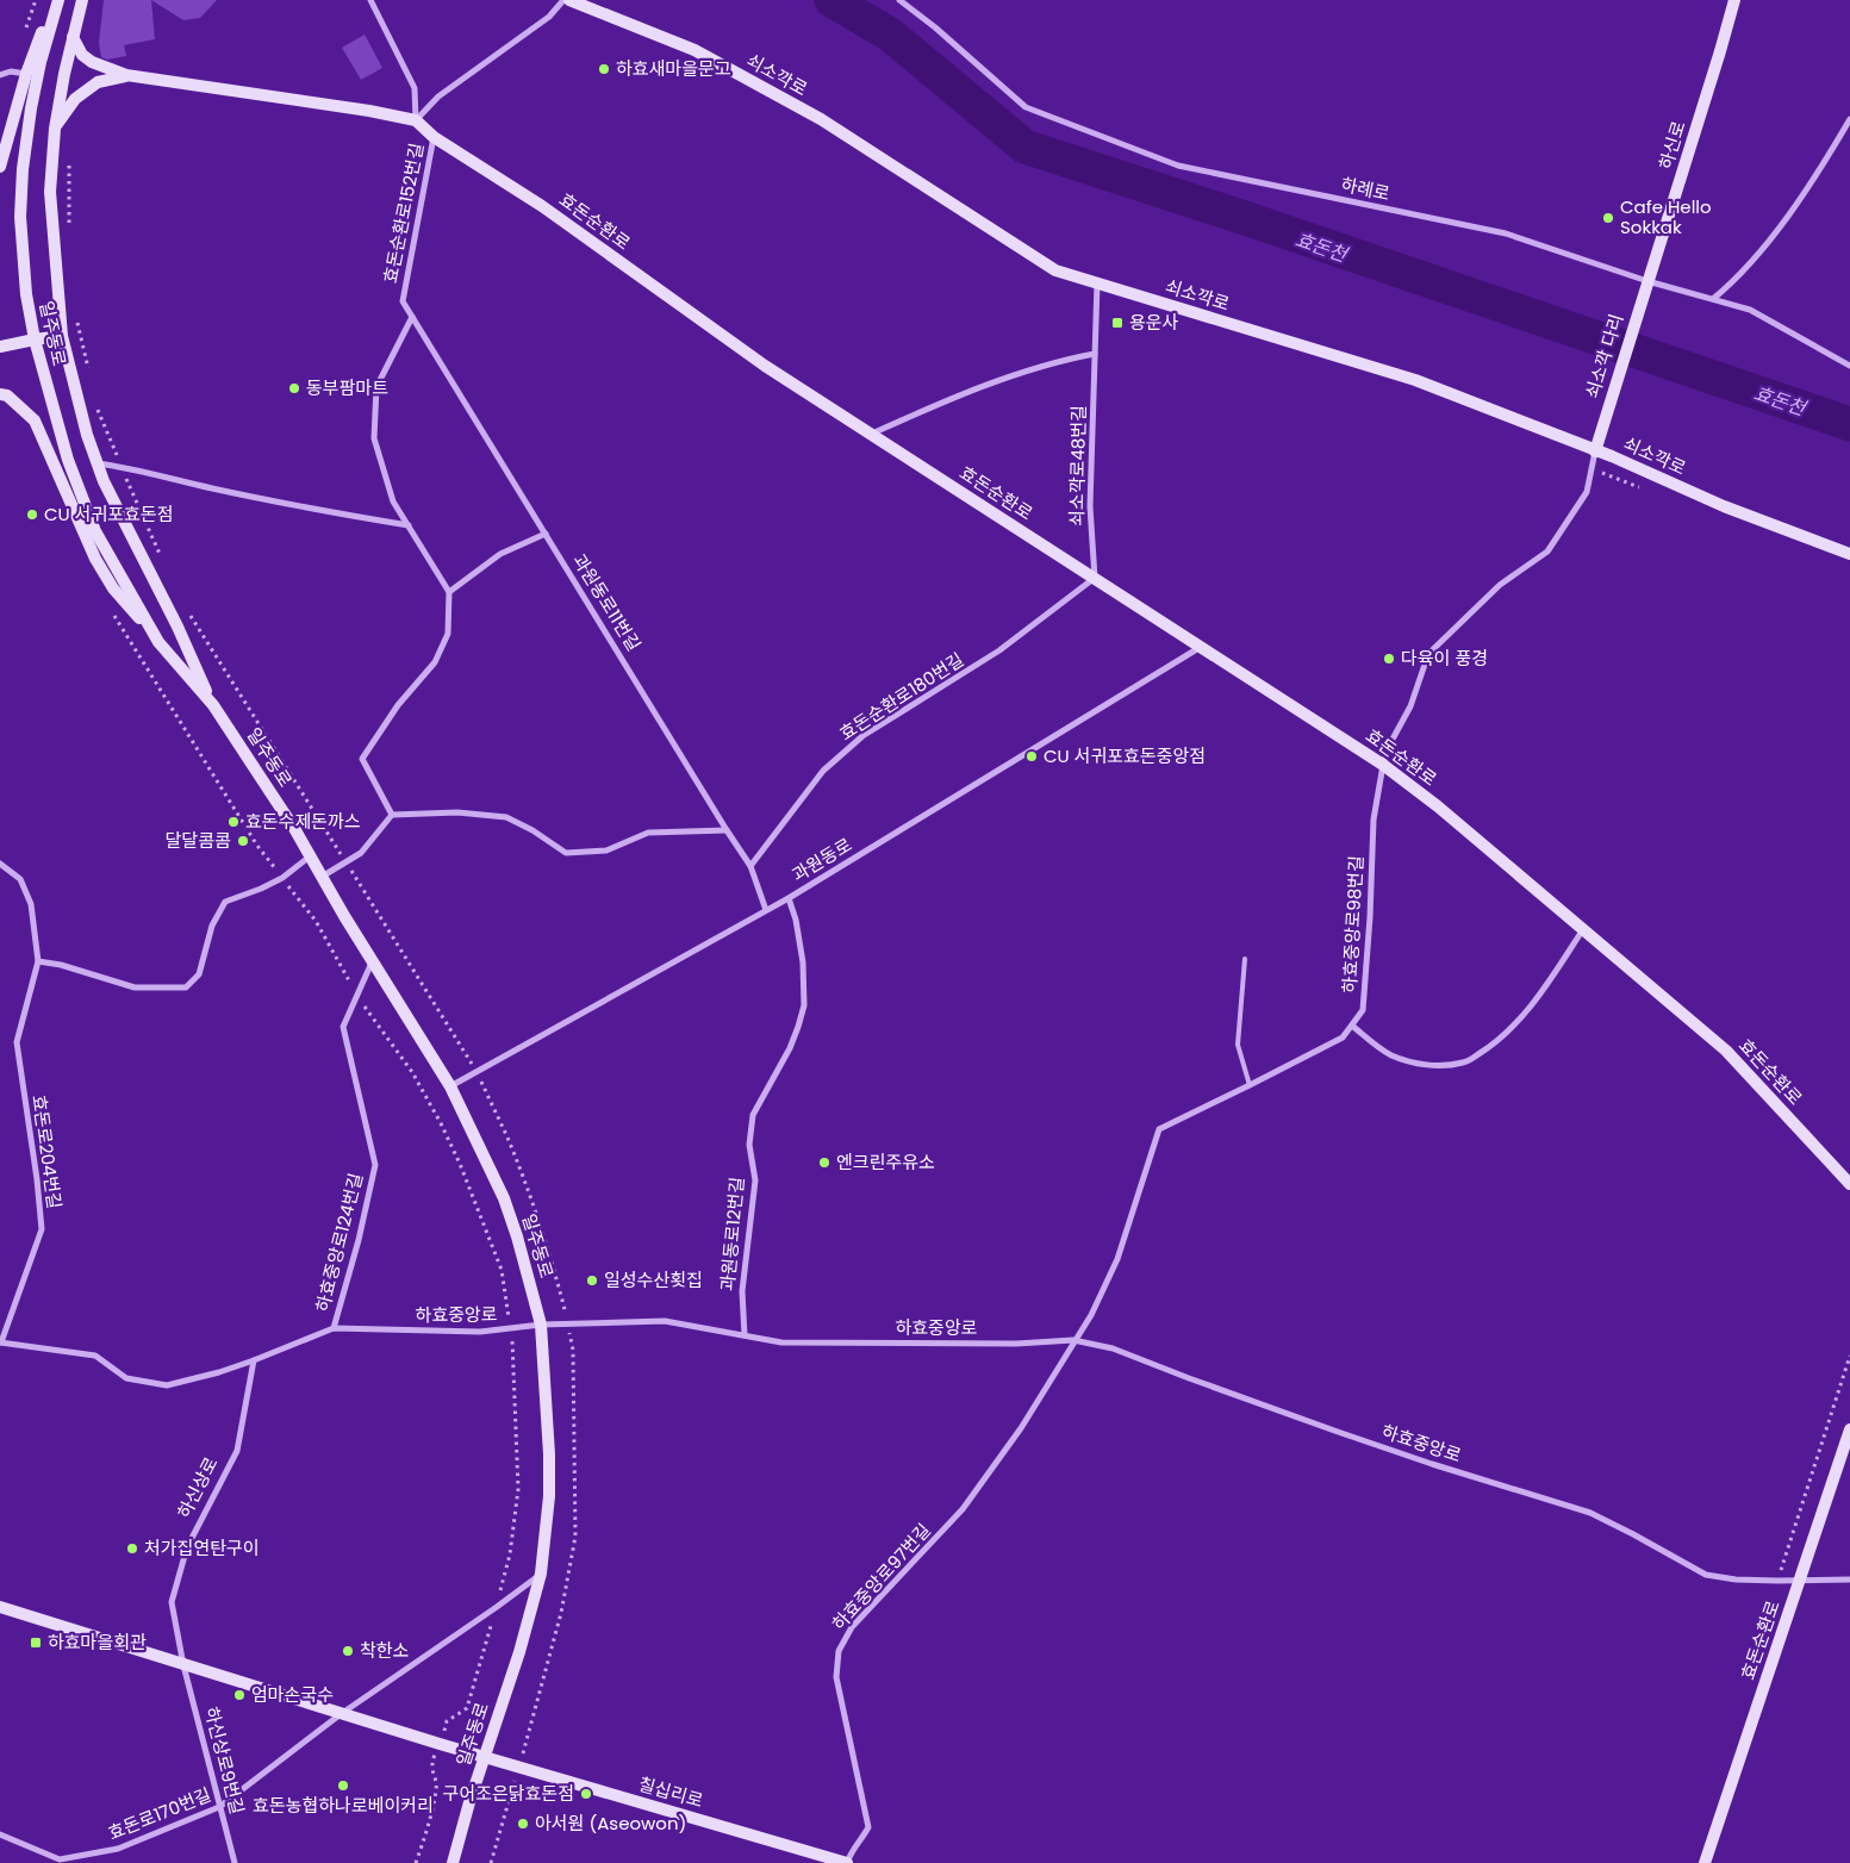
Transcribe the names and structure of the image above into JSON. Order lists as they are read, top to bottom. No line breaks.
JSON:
{"streets":{"street":["쇠소깍로","하신로","하례로","효돈순환로152번길","효돈순환로","일주동로","쇠소깍 다리","쇠소깍로48번길","과원동로11번길","효돈순환로180번길","과원동로","하효중앙로98번길","효돈로204번길","과원동로12번길","하효중앙로124번길","하효중앙로","하신상로","하효중앙로97번길","하신상로9번길","칠십리로","효돈로170번길"]},"crossings":[["쇠소깍로","쇠소깍 다리"],["쇠소깍로","쇠소깍로48번길"],["쇠소깍로","하효중앙로98번길"],["하신로","하례로"],["하신로","쇠소깍 다리"],["효돈순환로152번길","효돈순환로"],["효돈순환로152번길","과원동로11번길"],["효돈순환로","쇠소깍로48번길"],["효돈순환로","효돈순환로180번길"],["효돈순환로","과원동로"],["효돈순환로","하효중앙로98번길"],["효돈순환로","하효중앙로"],["일주동로","과원동로"],["일주동로","하효중앙로124번길"],["일주동로","하효중앙로"],["일주동로","칠십리로"],["일주동로","효돈로170번길"],["쇠소깍 다리","하효중앙로98번길"],["쇠소깍로48번길","효돈순환로180번길"],["과원동로11번길","효돈순환로180번길"],["과원동로11번길","과원동로"],["과원동로","과원동로12번길"],["하효중앙로98번길","하효중앙로"],["하효중앙로98번길","하효중앙로97번길"],["효돈로204번길","하효중앙로"],["과원동로12번길","하효중앙로"],["하효중앙로124번길","하효중앙로"],["하효중앙로","하신상로"],["하효중앙로","하효중앙로97번길"],["하신상로","하신상로9번길"],["하효중앙로97번길","칠십리로"],["하신상로9번길","효돈로170번길"]],"water":["효돈천"],"places":{"other":["하효새마을문고","Cafe Hello Sokkak","동부팜마트","CU 서귀포효돈점","다육이 풍경","CU 서귀포효돈중앙점","효돈수제돈까스","달달콤콤","엔크린주유소","일성수산횟집","처가집연탄구이","착한소","엄마손국수","효돈농협하나로베이커리","구어조은닭효돈점","아서원 (Aseowon)"],"transit":["용운사","하효마을회관"]}}
